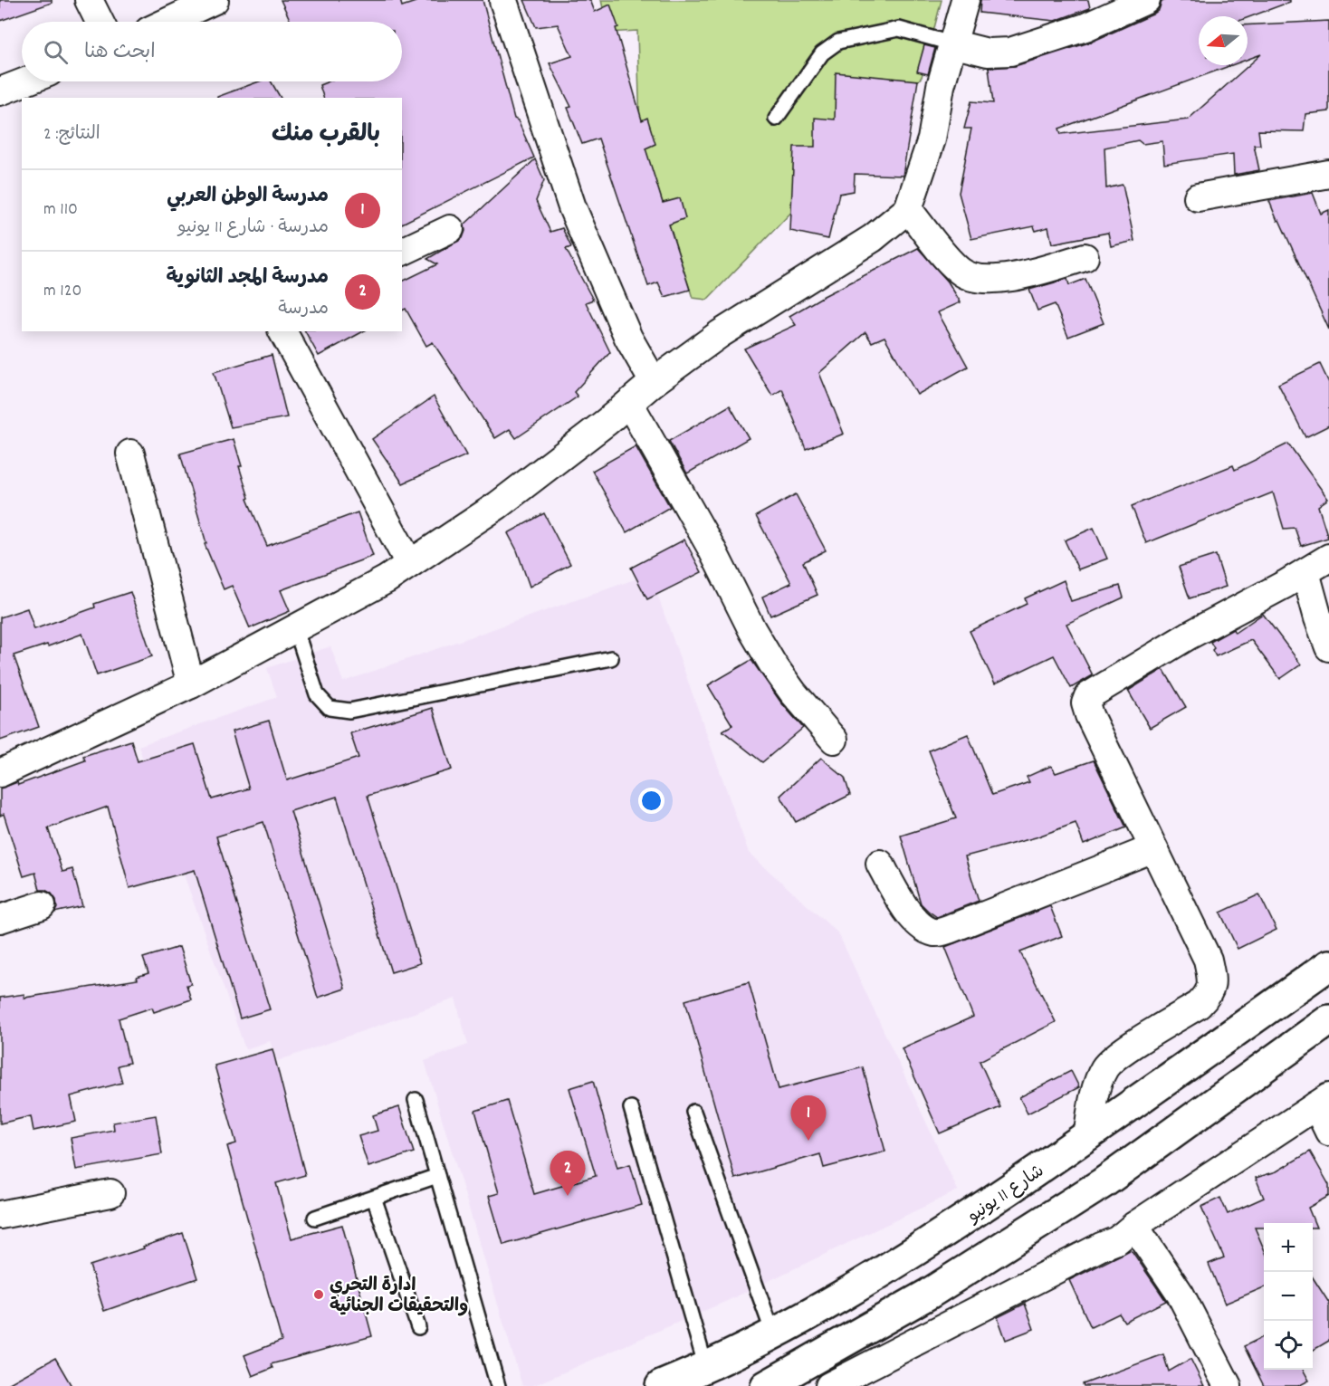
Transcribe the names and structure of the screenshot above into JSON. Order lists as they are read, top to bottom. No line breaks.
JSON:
{"streets":{"highway":["شارع 11 يونيو"]},"places":["ادارة التحري والتحقيقات الجنائية"],"north":"left","page":{"search":"ابحث هنا","heading":["بالقرب منك","النتائج: 2"],"list":[{"mark":"1","name":"مدرسة الوطن العربي","note":"مدرسة · شارع 11 يونيو","value":"110 m"},{"mark":"2","name":"مدرسة المجد الثانوية","note":"مدرسة","value":"120 m"}],"pins":["1","2"],"map_buttons":["+","−"]}}
